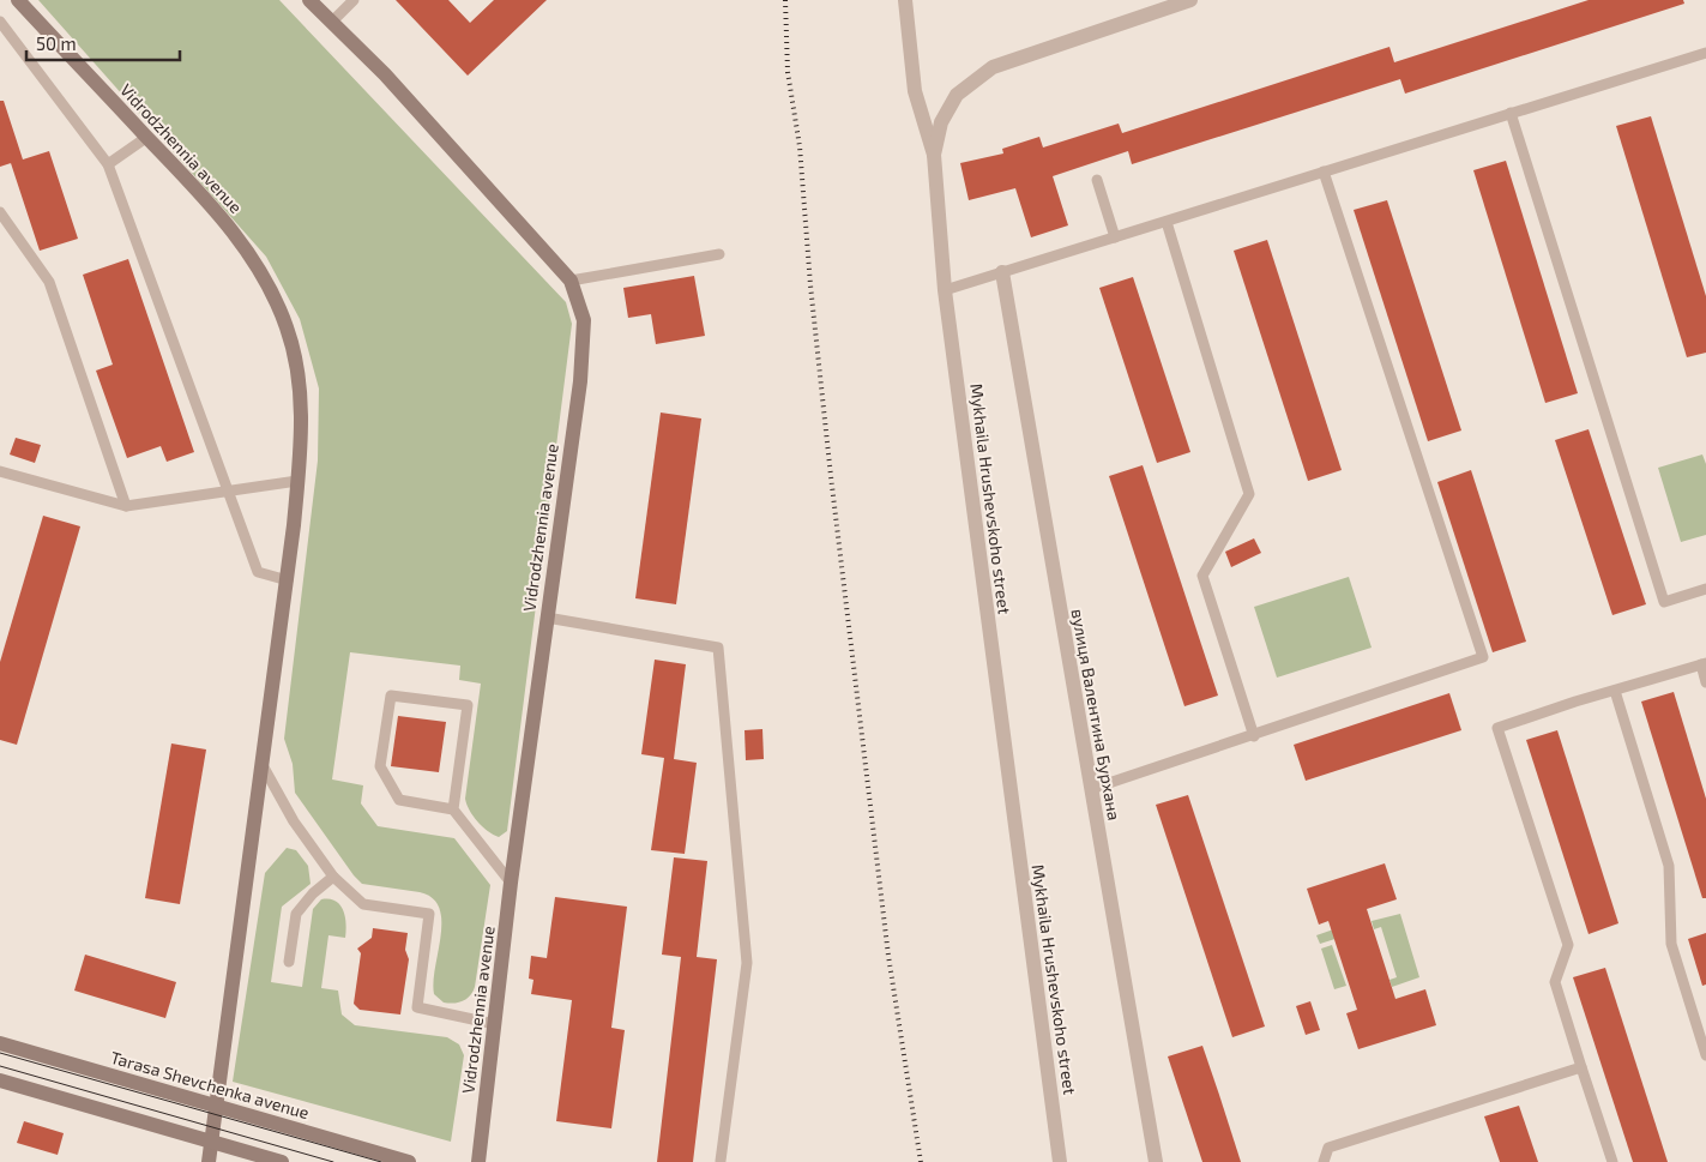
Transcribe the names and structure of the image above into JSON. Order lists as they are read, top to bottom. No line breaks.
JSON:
{"streets":{"main road":["Vidrodzhennia avenue","Tarasa Shevchenka avenue"],"street":["Mykhaila Hrushevskoho street","вулиця Валентина Бурхана"]},"crossings":[["Vidrodzhennia avenue","Tarasa Shevchenka avenue"]],"scale_bar":"50 m"}
